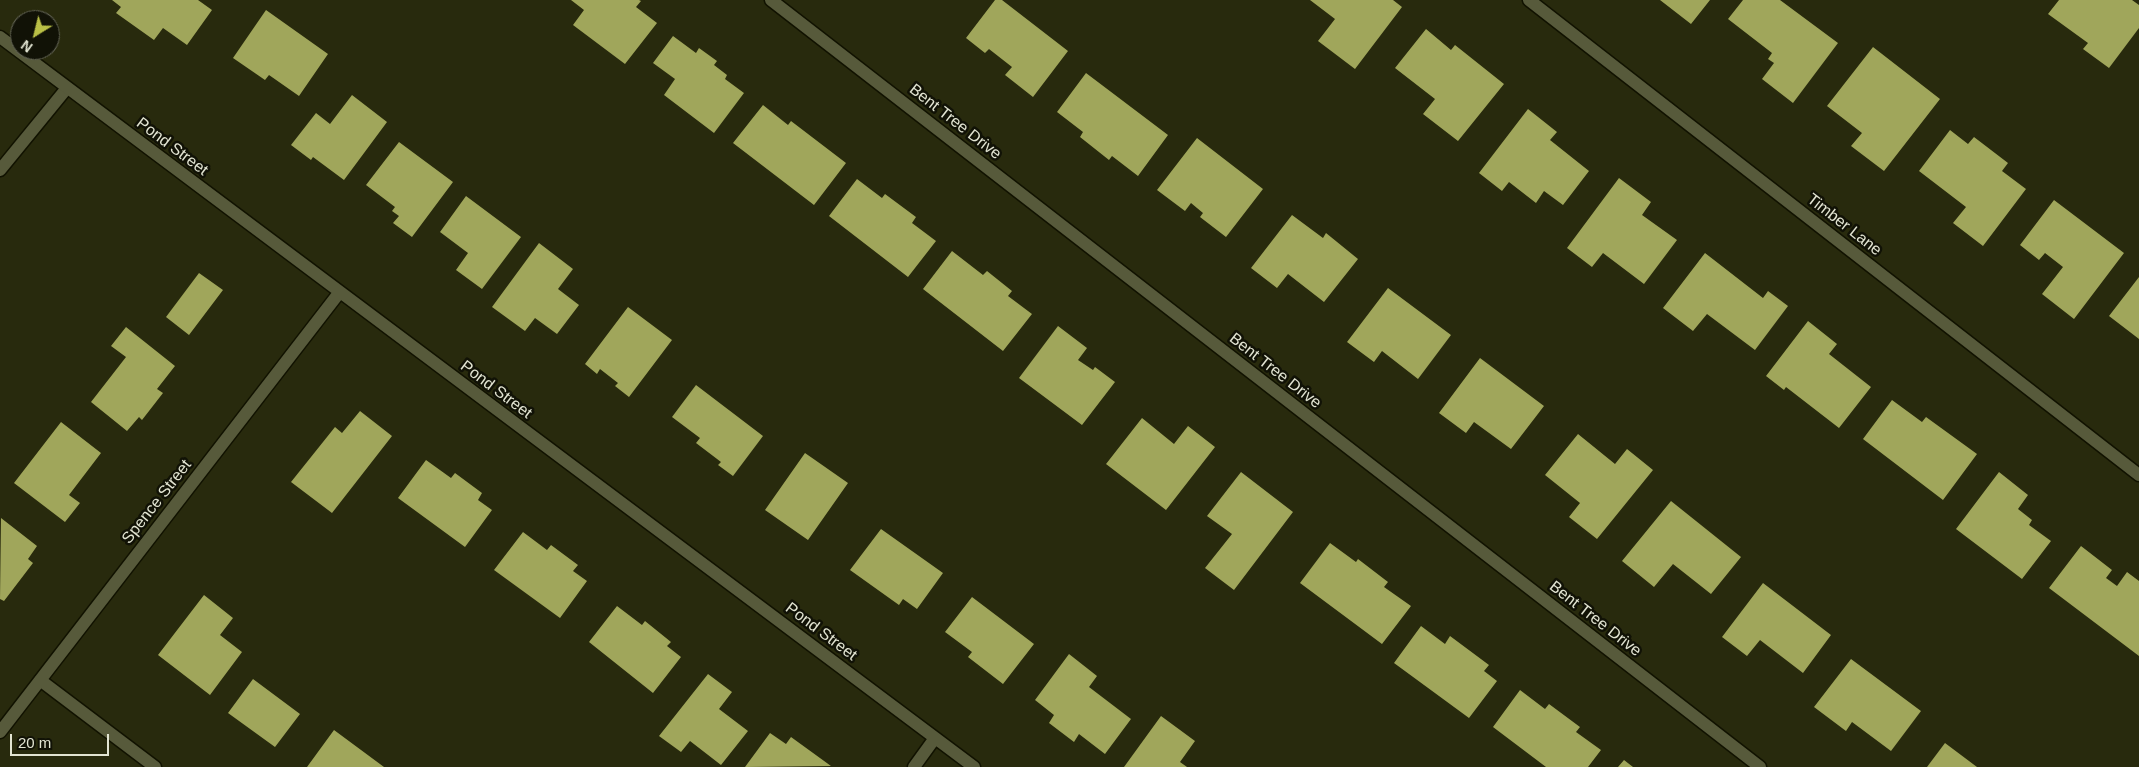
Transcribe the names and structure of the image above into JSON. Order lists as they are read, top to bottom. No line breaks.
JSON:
{"streets":{"street":["Bent Tree Drive","Pond Street","Timber Lane","Spence Street"]},"crossings":[["Pond Street","Spence Street"]],"scale_bar":"20 m","north":"bottom left"}
